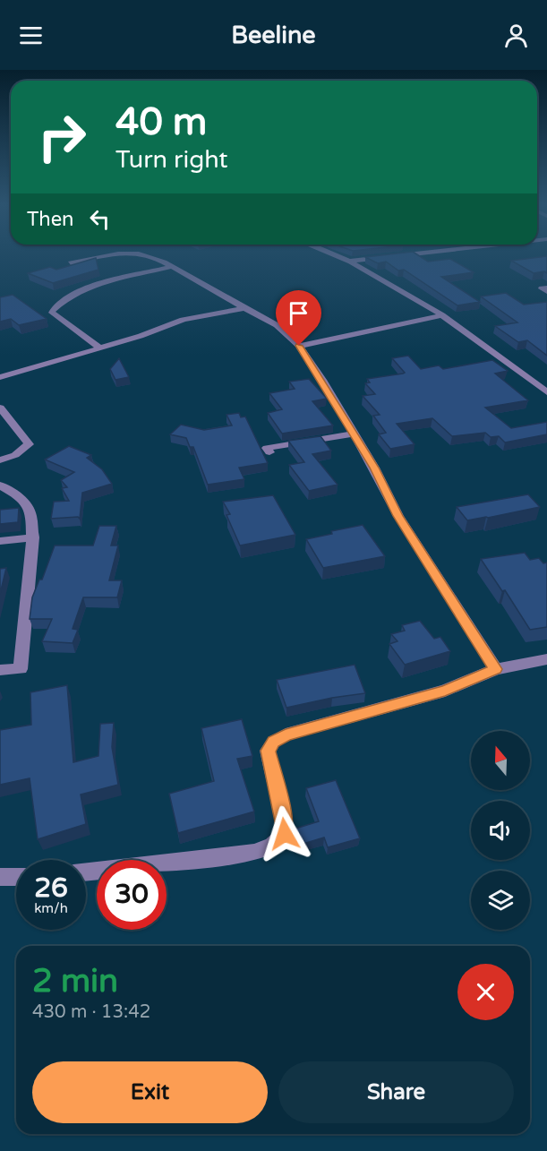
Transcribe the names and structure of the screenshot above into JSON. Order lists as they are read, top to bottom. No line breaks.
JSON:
{"north":"top","page":{"header":"Beeline","turn":["40 m","Turn right"],"then":"Then","speed":"26 km/h","limit":"30","heading":["2 min","430 m · 13:42"],"buttons":["Exit","Share"]}}
